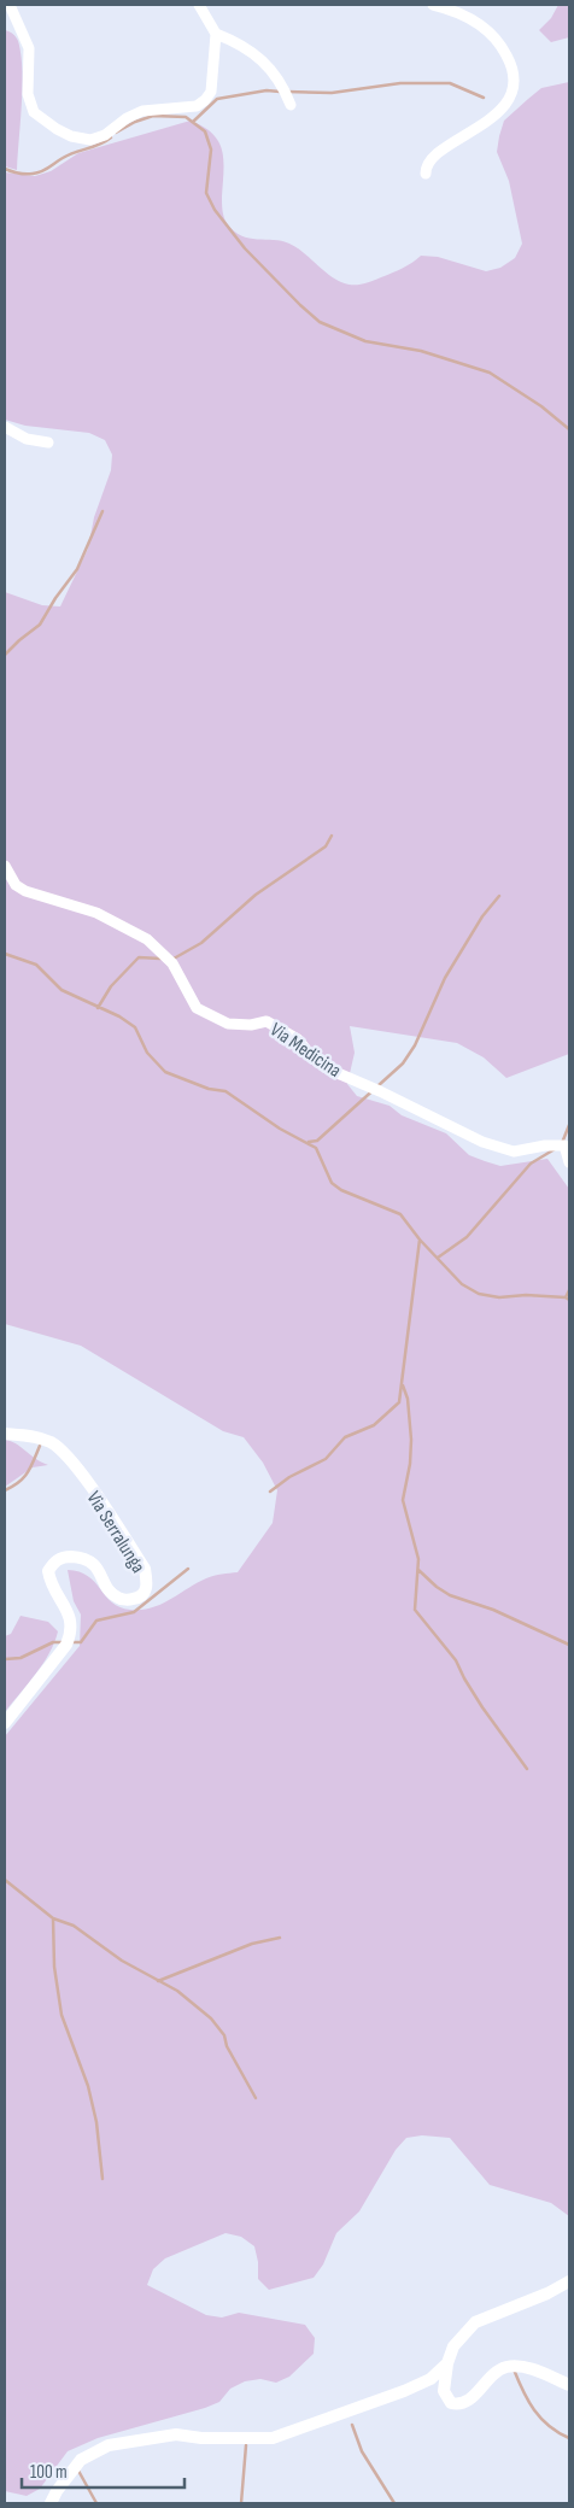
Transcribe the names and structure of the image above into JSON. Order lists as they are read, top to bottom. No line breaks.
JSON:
{"streets":{"street":["Via Medicina","Via Serralunga"]},"scale_bar":"100 m"}
